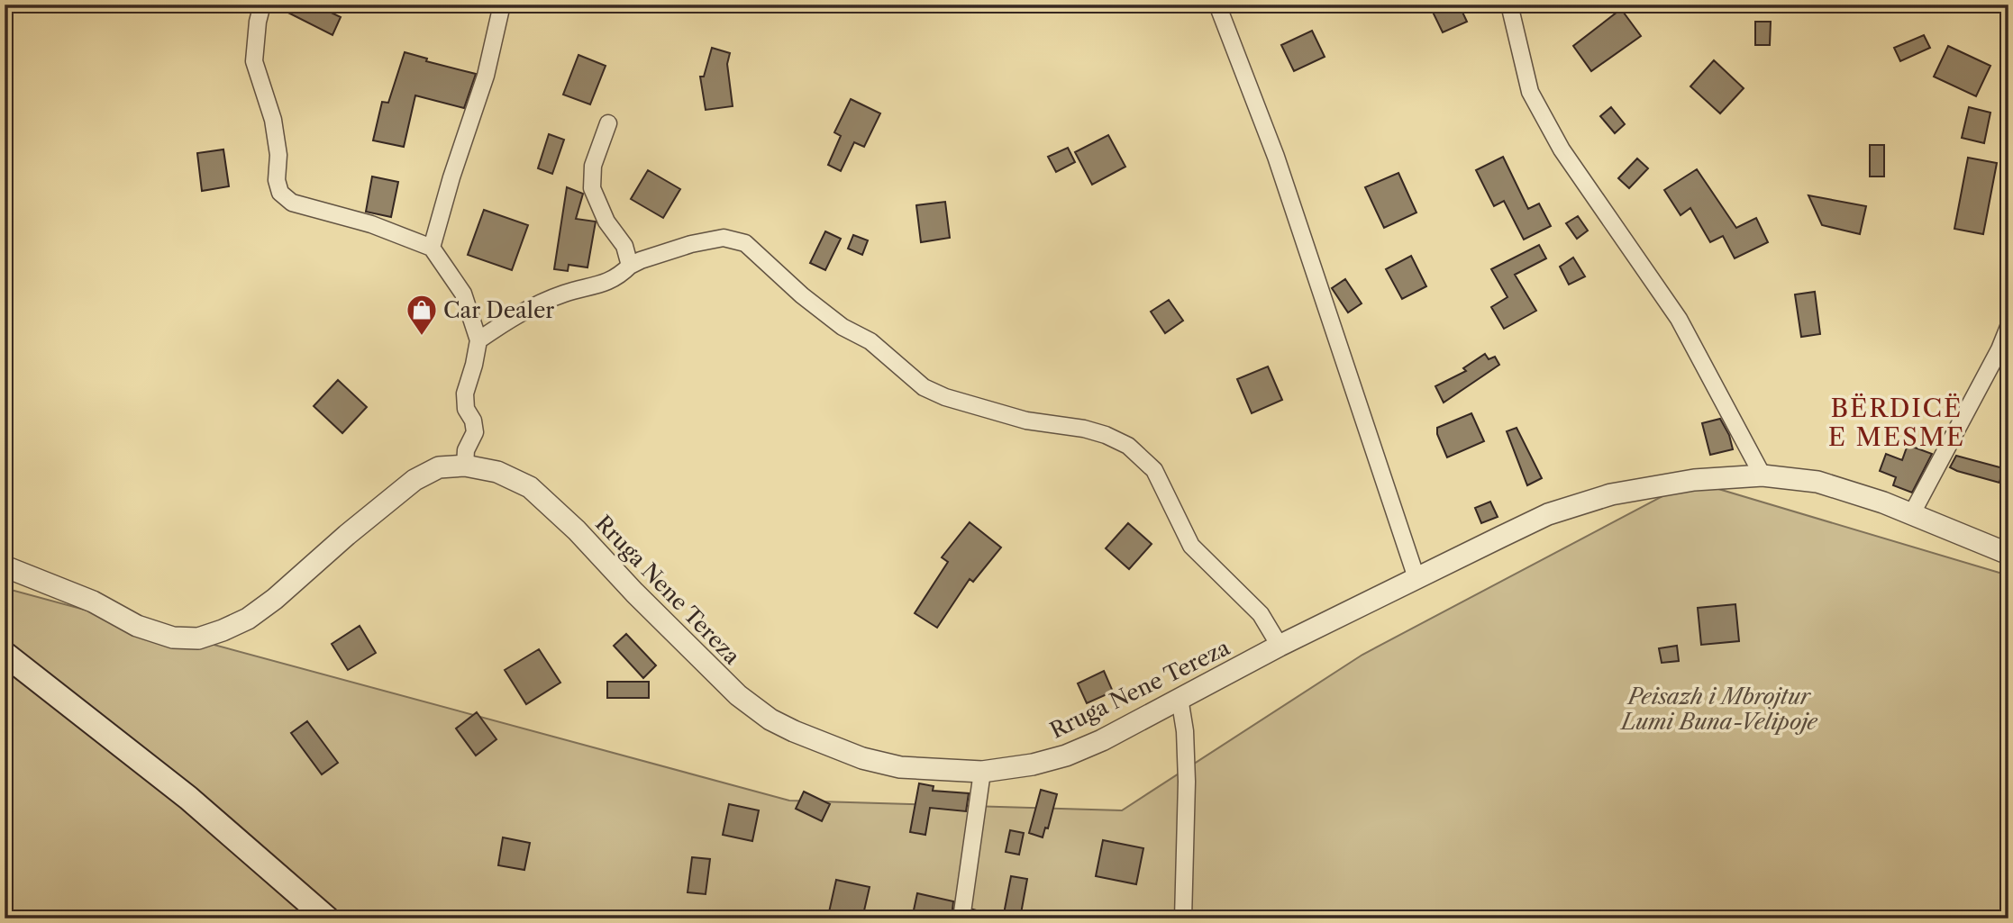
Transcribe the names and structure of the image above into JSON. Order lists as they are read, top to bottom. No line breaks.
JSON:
{"streets":{"street":["Rruga Nene Tereza"]},"districts":["BËRDICË E MESME"],"parks":["Peisazh i Mbrojtur Lumi Buna-Velipoje"],"places":{"shop":["Car Dealer"]}}
